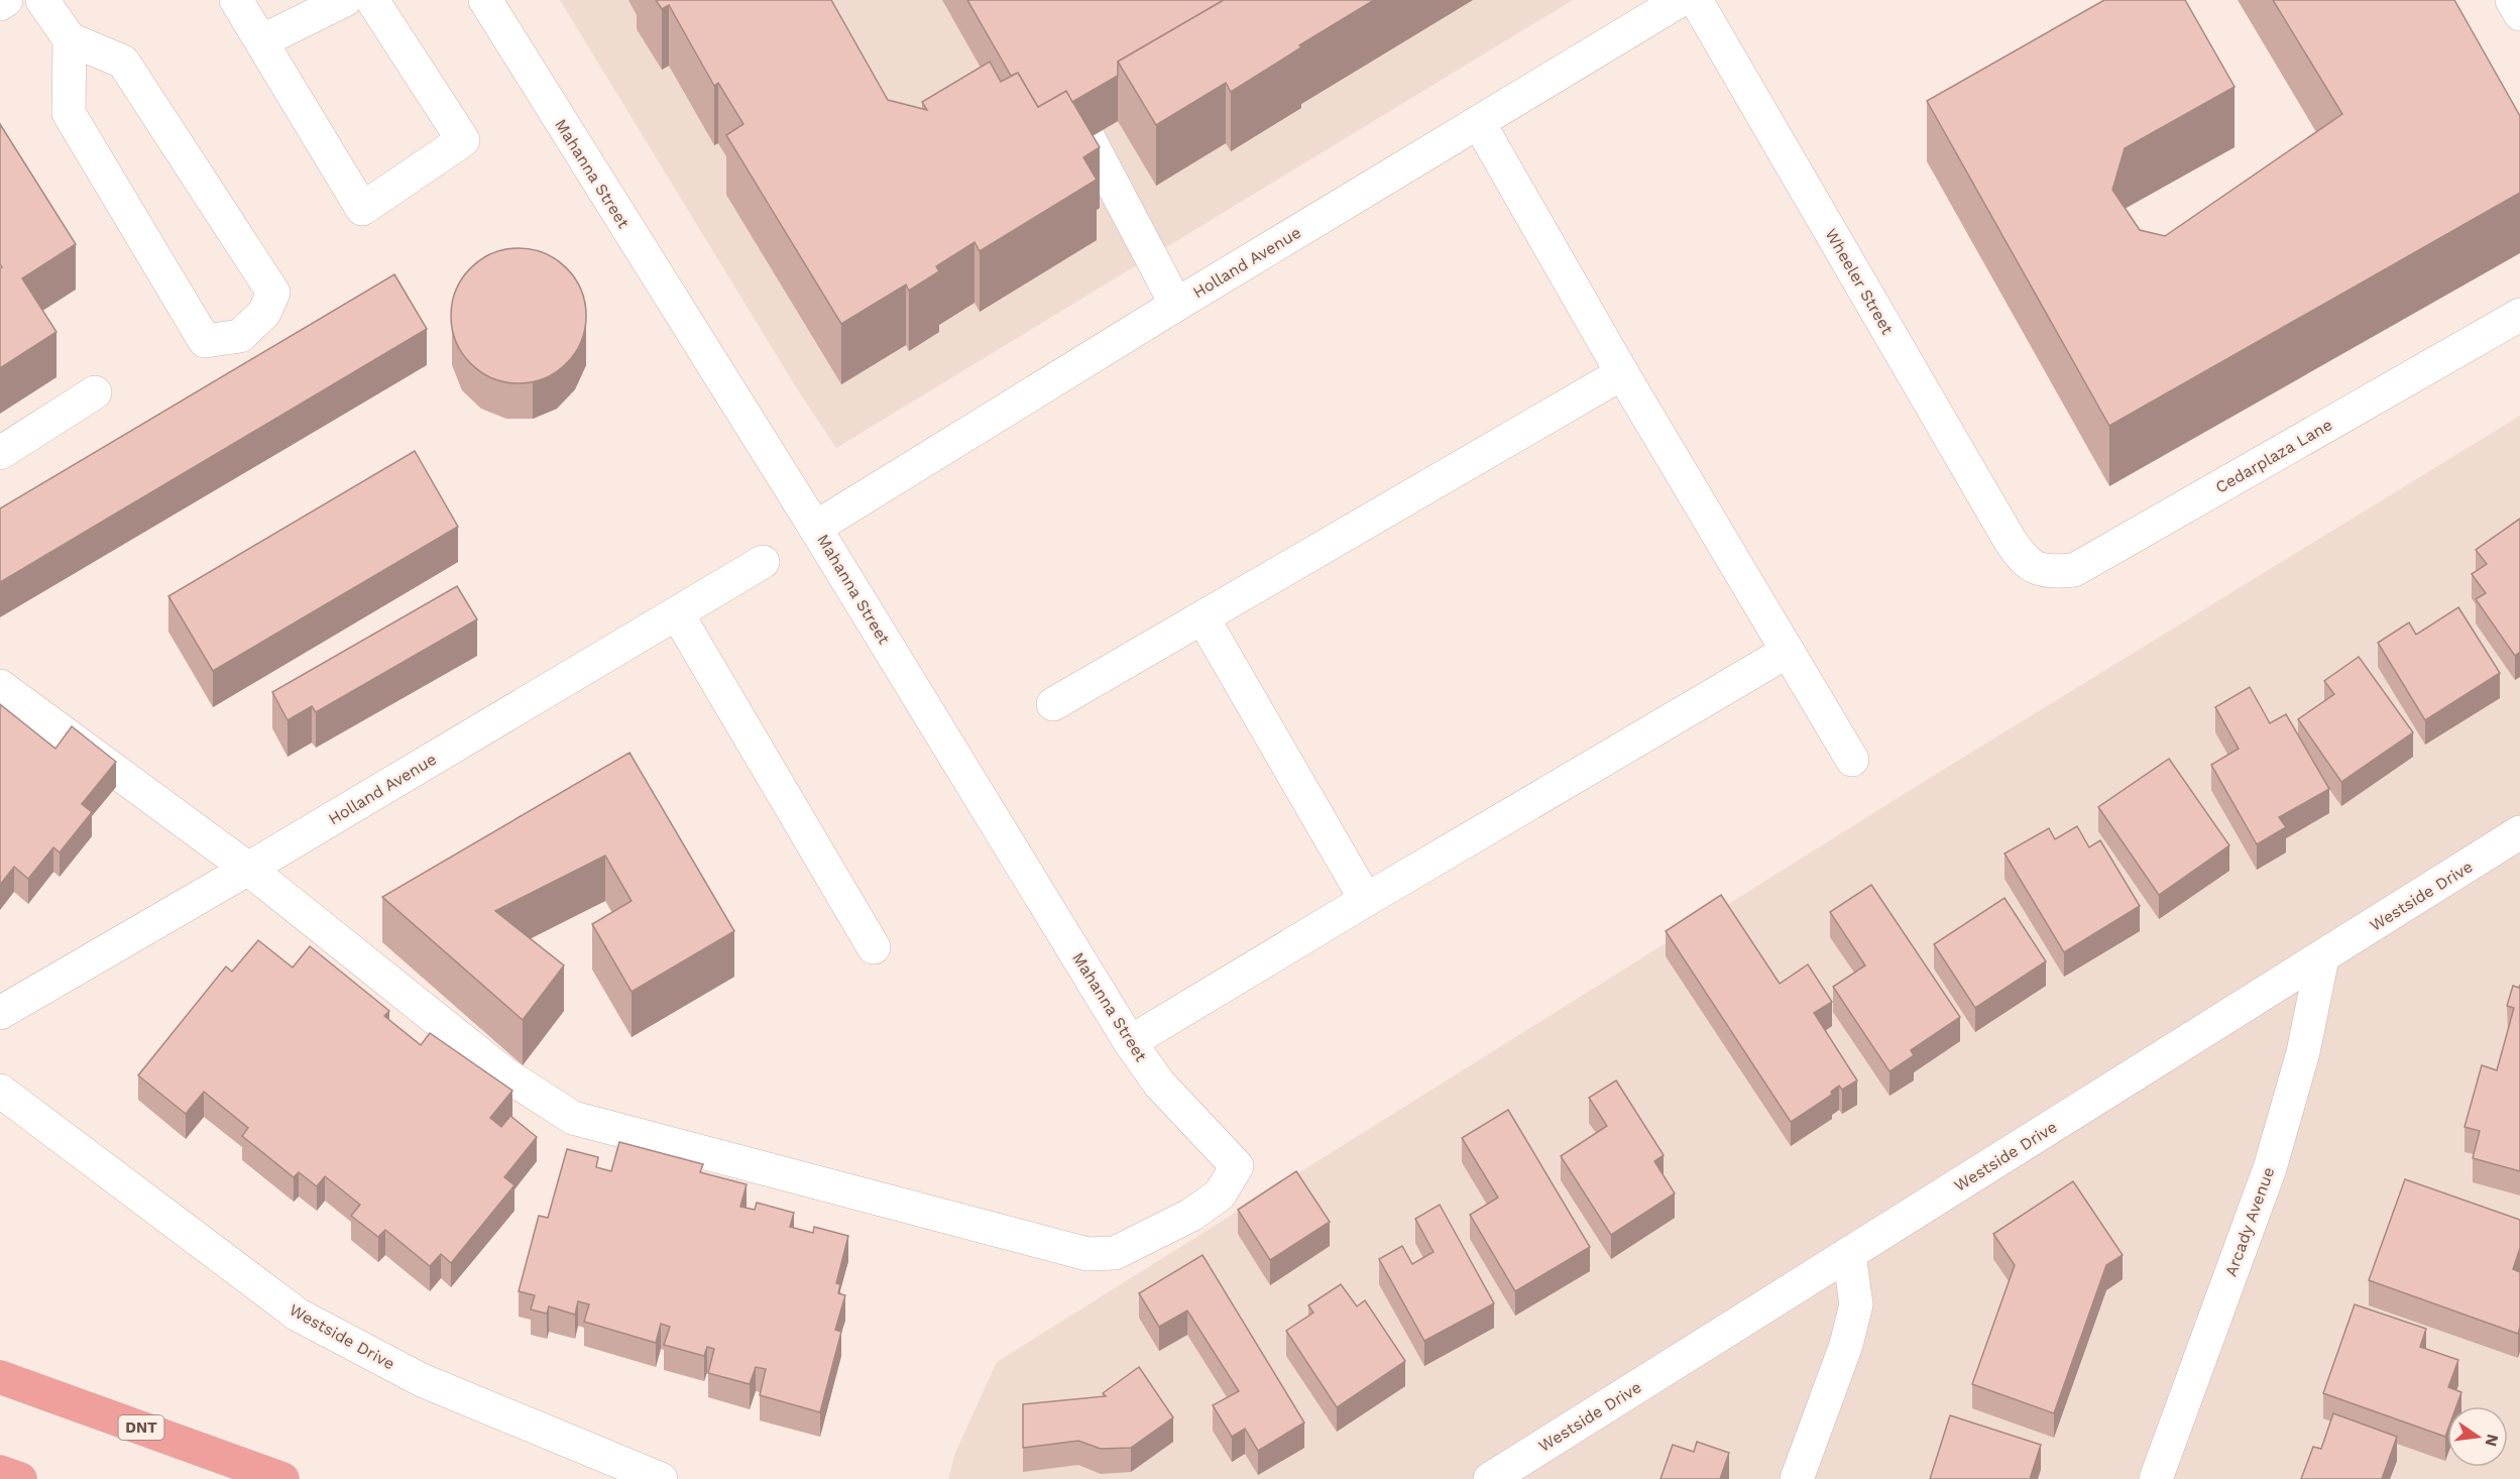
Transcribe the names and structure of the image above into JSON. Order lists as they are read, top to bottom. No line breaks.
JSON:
{"streets":{"highway":["DNT"],"street":["Mahanna Street","Holland Avenue","Wheeler Street","Cedarplaza Lane","Westside Drive","Arcady Avenue"]},"crossings":[["Mahanna Street","Holland Avenue"],["Wheeler Street","Cedarplaza Lane"],["Westside Drive","Arcady Avenue"]],"north":"right"}
